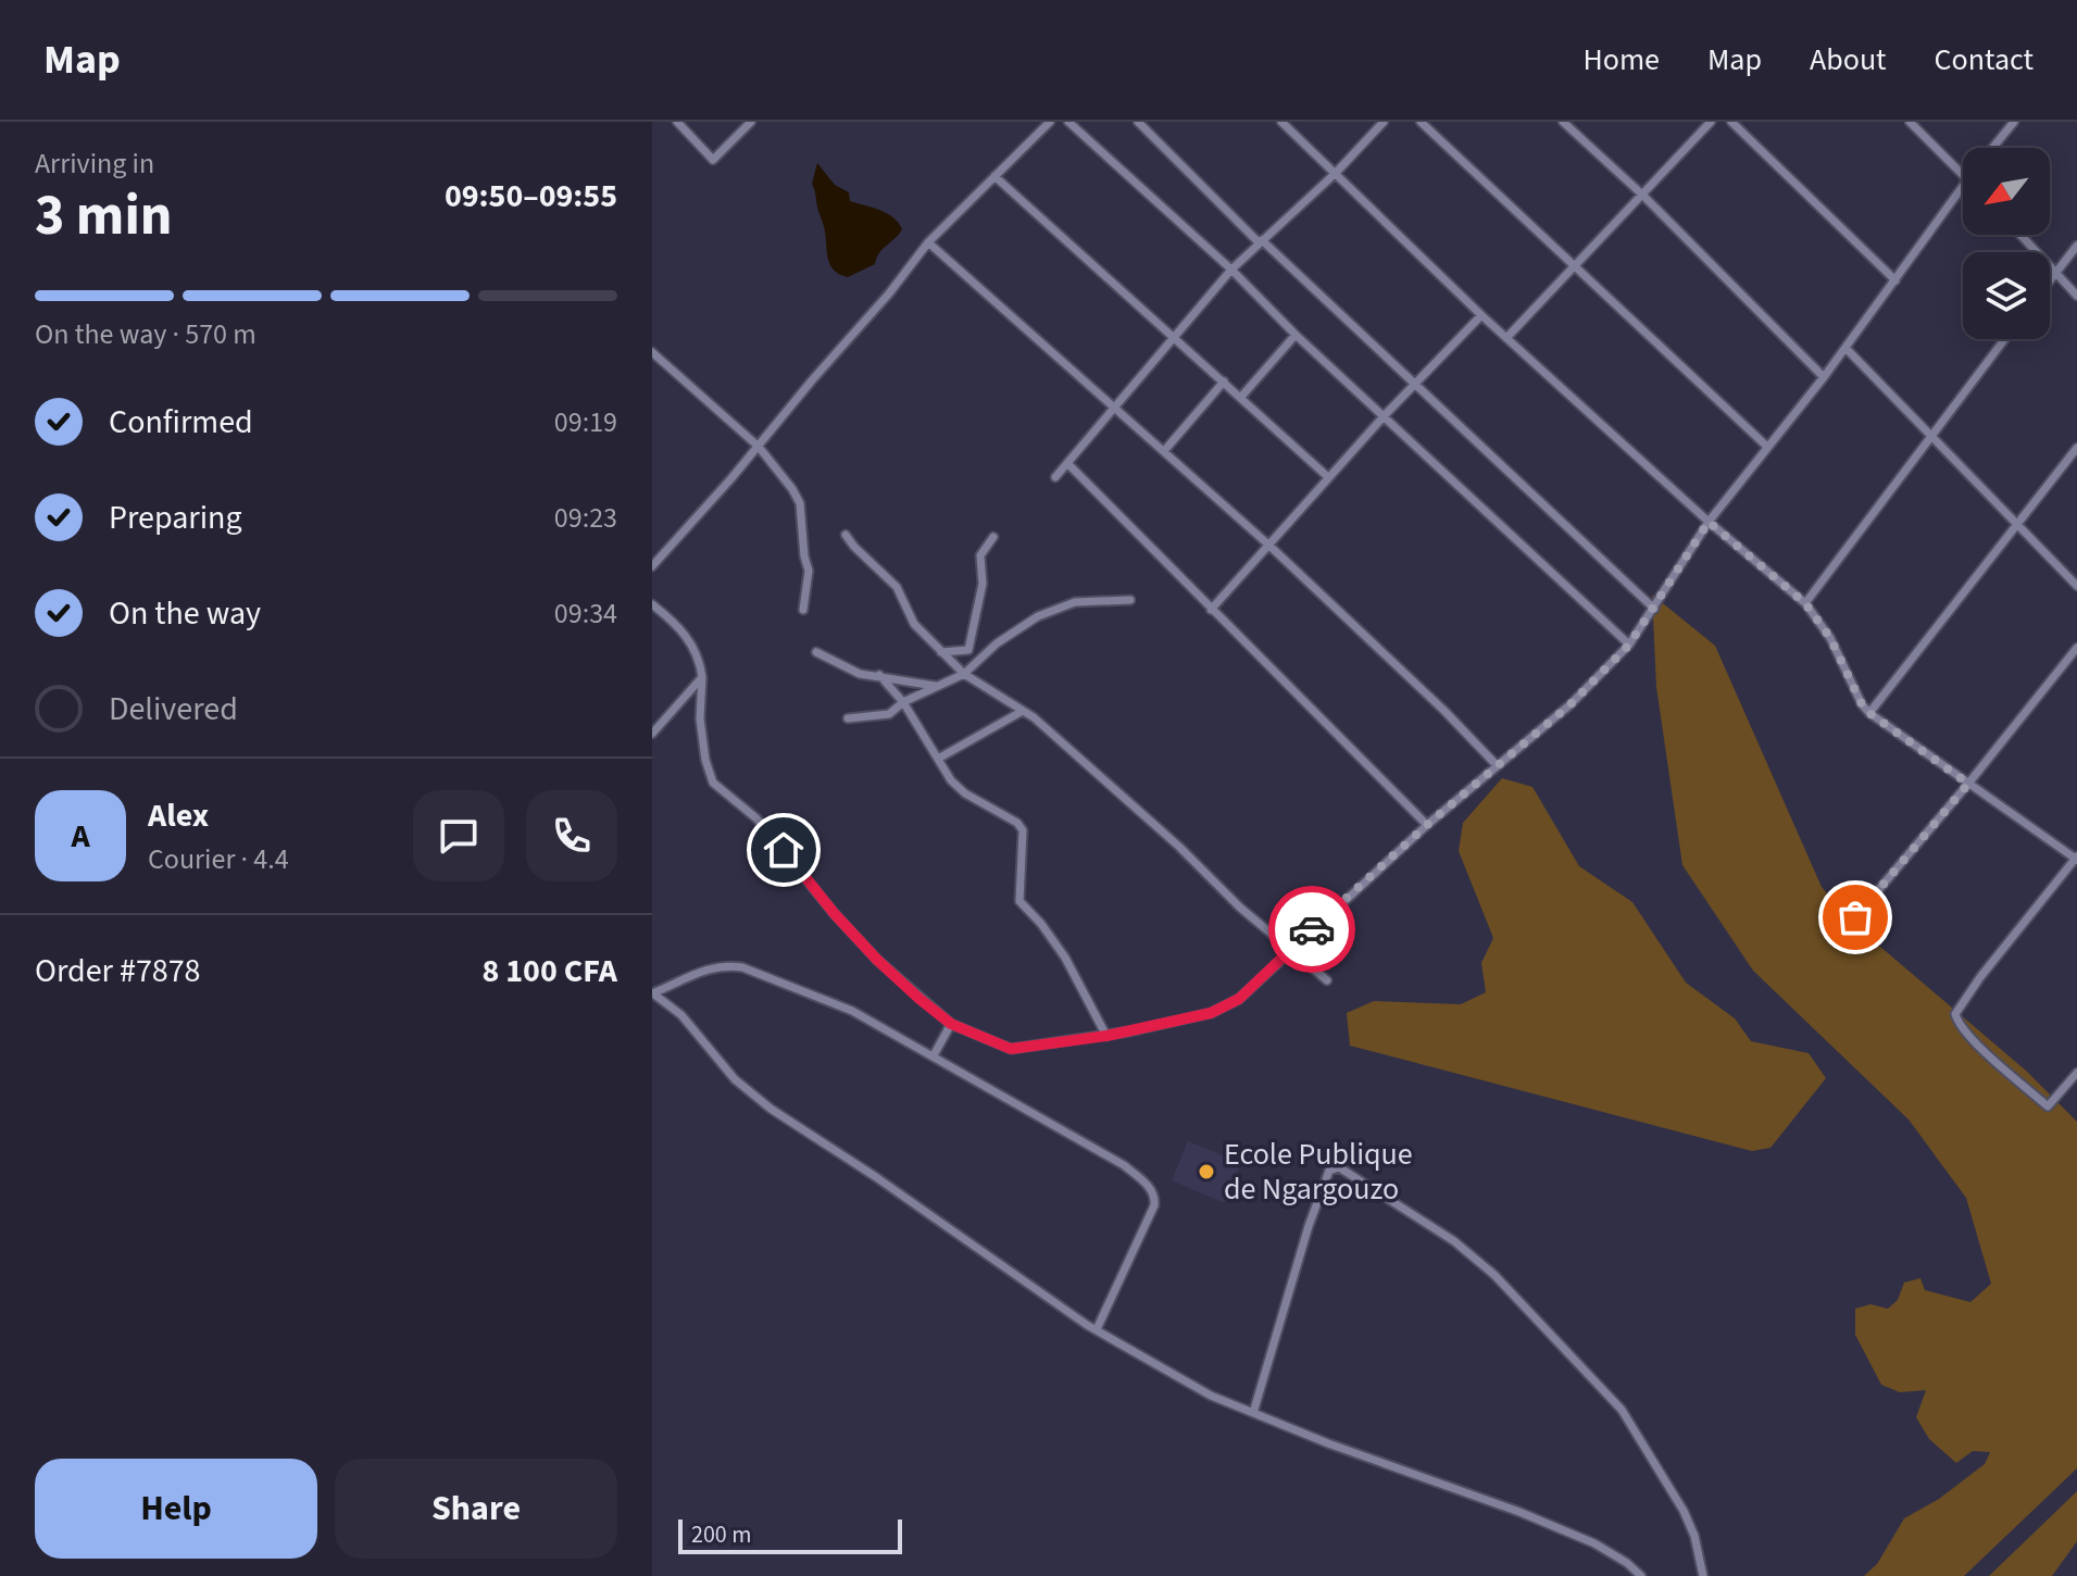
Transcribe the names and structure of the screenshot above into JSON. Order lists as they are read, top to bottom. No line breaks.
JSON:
{"places":["Ecole Publique de Ngargouzo"],"scale_bar":"200 m","north":"bottom left","page":{"header":"Map","nav":["Home","Map","About","Contact"],"heading":["3 min","Arriving in","09:50–09:55"],"panel":["Alex","Courier · 4.4","Order #7878","8 100 CFA"],"bar":"On the way · 570 m","list":[["Confirmed","09:19"],["Preparing","09:23"],["On the way","09:34"],"Delivered"],"round":"A","buttons":["Help","Share"],"scale":"200 m"}}
